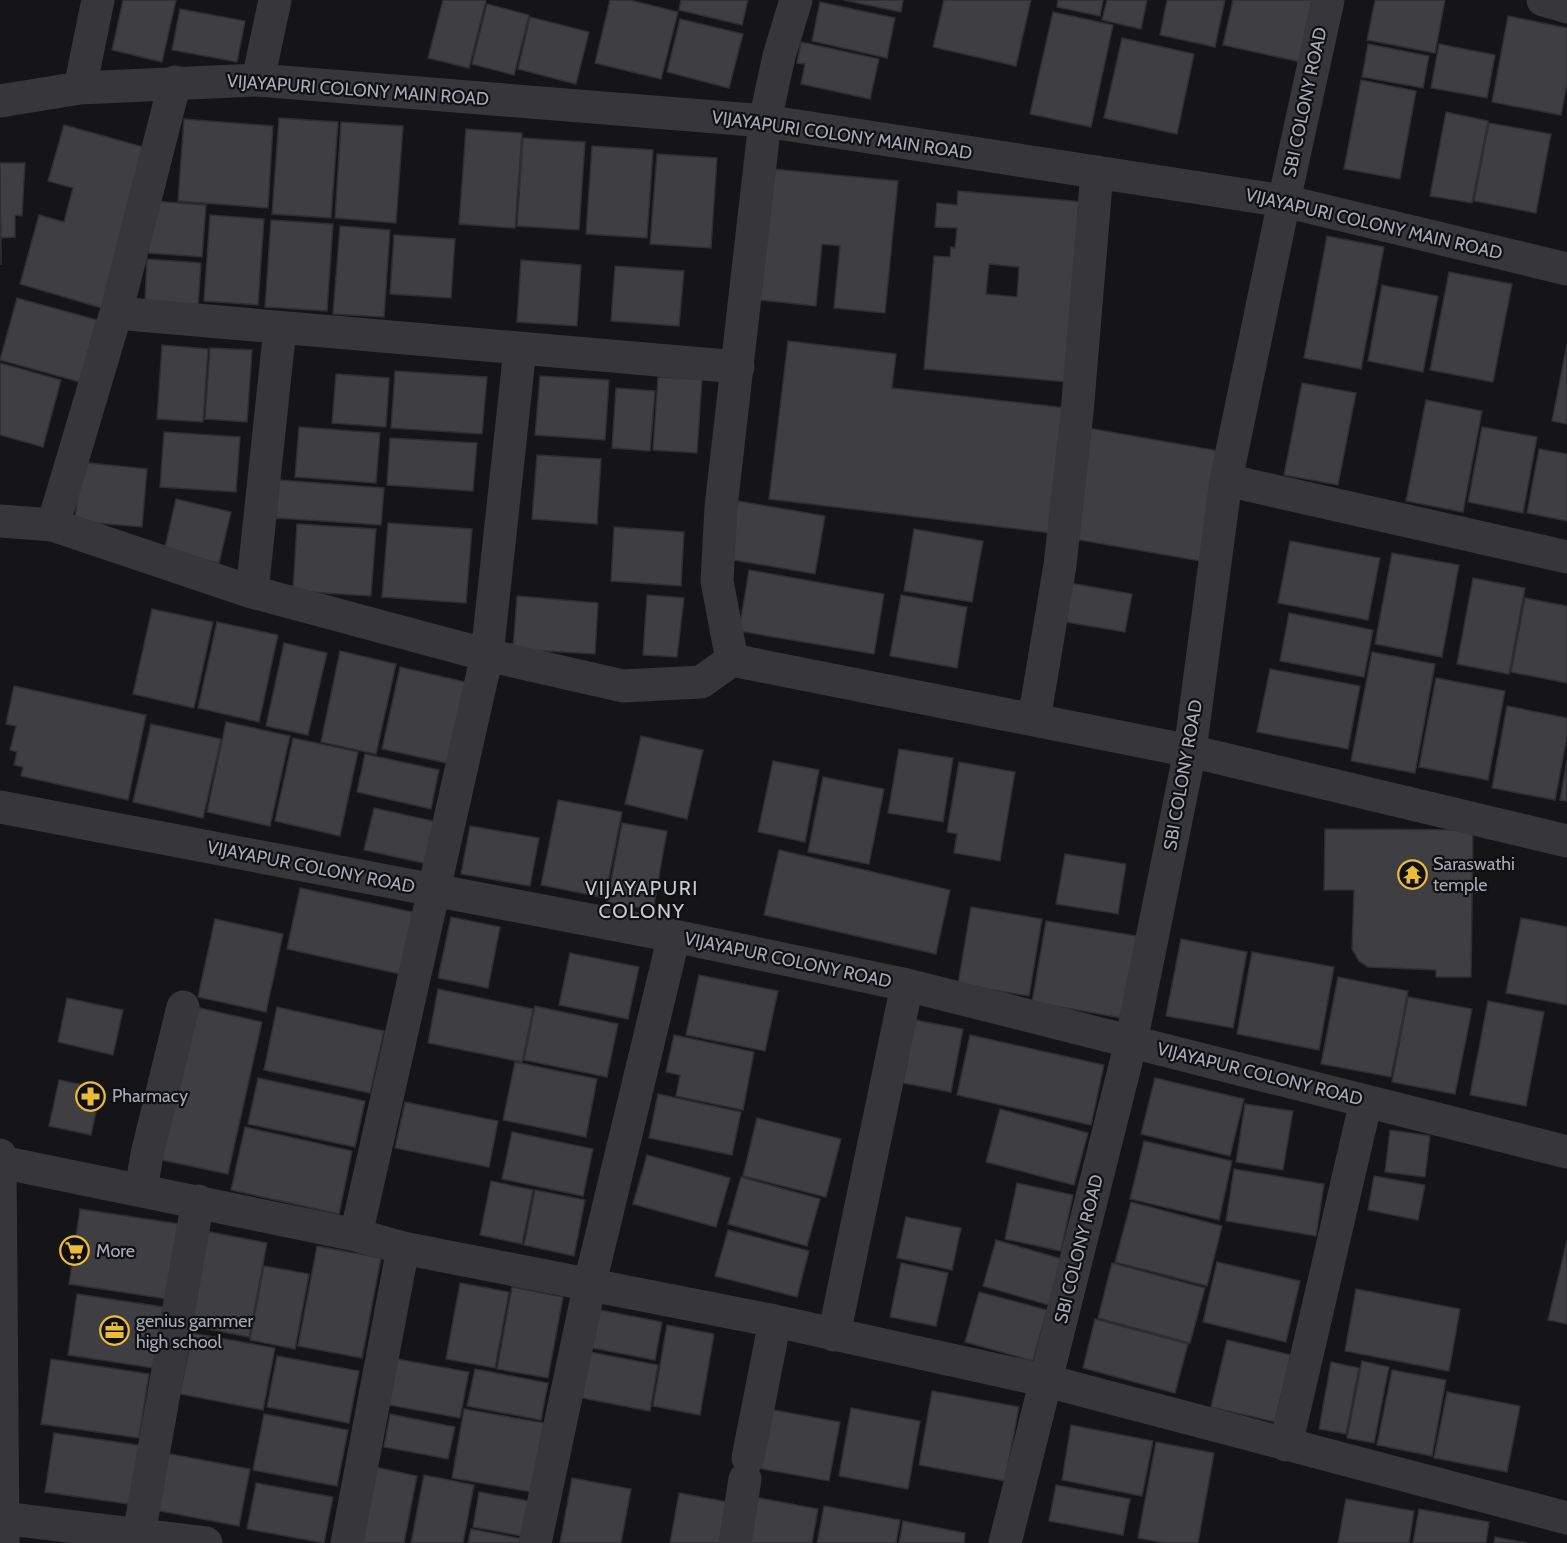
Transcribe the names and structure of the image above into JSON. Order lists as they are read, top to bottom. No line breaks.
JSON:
{"streets":{"street":["VIJAYAPURI COLONY MAIN ROAD","SBI COLONY ROAD","VIJAYAPUR COLONY ROAD"]},"crossings":[["VIJAYAPURI COLONY MAIN ROAD","SBI COLONY ROAD"],["SBI COLONY ROAD","VIJAYAPUR COLONY ROAD"]],"districts":["VIJAYAPURI COLONY"],"places":{"temple":["Saraswathi temple"],"pharmacy":["Pharmacy"],"supermarket":["More"],"office":["genius gammer high school"]}}
